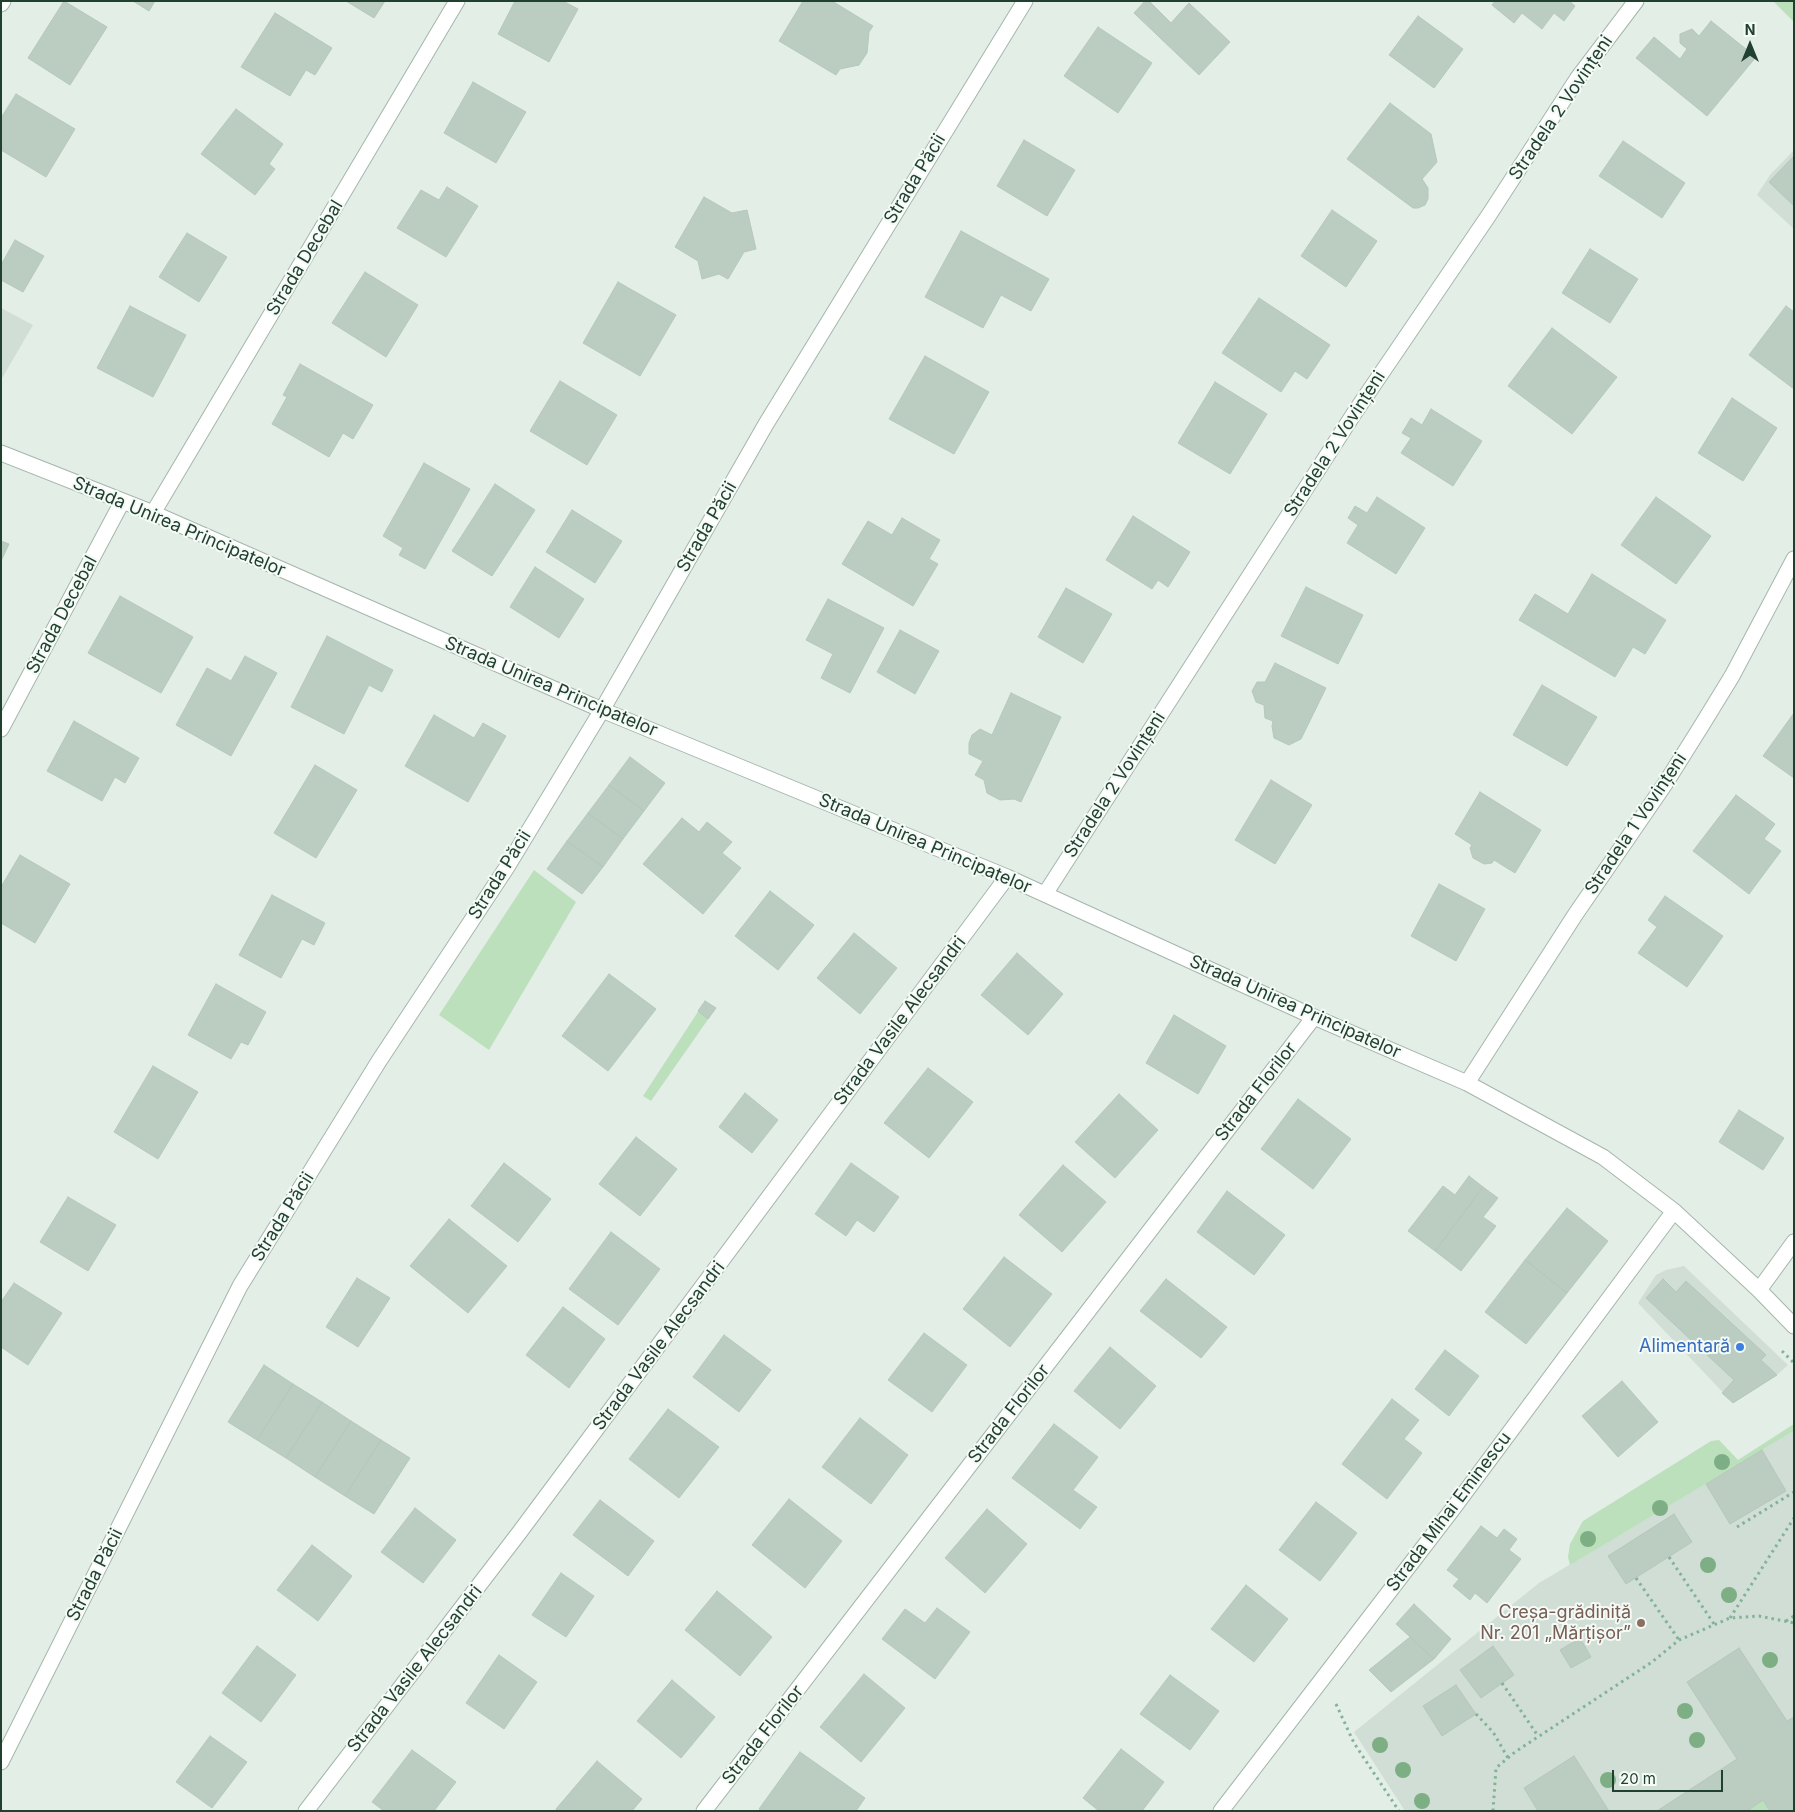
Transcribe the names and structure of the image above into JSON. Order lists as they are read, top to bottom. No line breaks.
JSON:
{"streets":{"street":["Stradela 2 Vovințeni","Strada Păcii","Strada Decebal","Strada Unirea Principatelor","Stradela 1 Vovințeni","Strada Vasile Alecsandri","Strada Florilor","Strada Mihai Eminescu"]},"crossings":[["Stradela 2 Vovințeni","Strada Unirea Principatelor"],["Strada Păcii","Strada Unirea Principatelor"],["Strada Decebal","Strada Unirea Principatelor"],["Strada Unirea Principatelor","Stradela 1 Vovințeni"],["Strada Unirea Principatelor","Strada Vasile Alecsandri"],["Strada Unirea Principatelor","Strada Florilor"],["Strada Unirea Principatelor","Strada Mihai Eminescu"]],"places":["Alimentară","Creșa-grădiniță Nr. 201 „Mărțișor”"],"scale_bar":"20 m","north":"top"}
